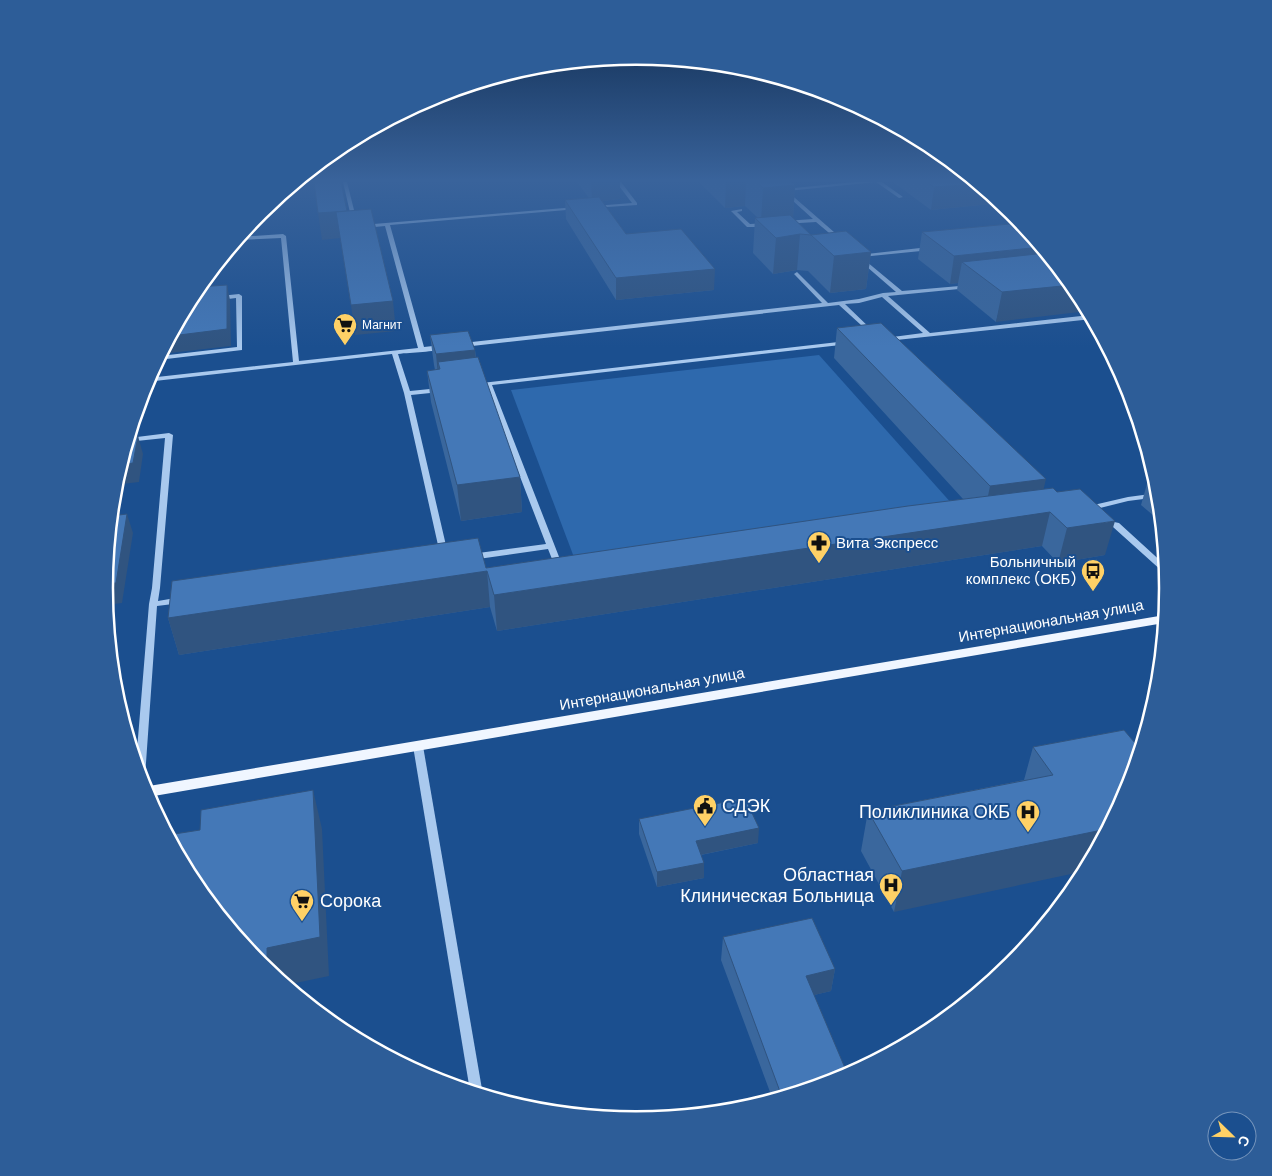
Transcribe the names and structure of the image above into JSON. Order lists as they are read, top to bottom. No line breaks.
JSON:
{"streets":{"main road":["Интернациональная улица"]},"places":{"supermarket":["Магнит","Сорока"],"pharmacy":["Вита Экспресс"],"bus stop":["Больничный комплекс (ОКБ)"],"public building":["СДЭК"],"hospital":["Поликлиника ОКБ","Областная Клиническая Больница"]},"north":"bottom right"}
